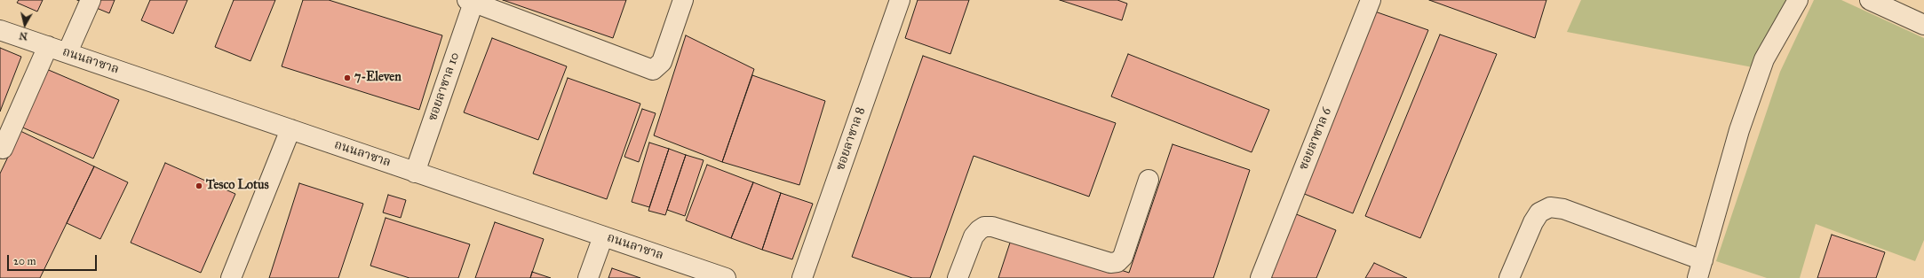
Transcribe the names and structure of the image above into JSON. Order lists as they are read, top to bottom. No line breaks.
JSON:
{"streets":{"street":["ถนนลาซาล","ซอยลาซาล 10","ซอยลาซาล 8","ซอยลาซาล 6"]},"crossings":[["ถนนลาซาล","ซอยลาซาล 10"]],"places":["7-Eleven","Tesco Lotus"],"scale_bar":"20 m","north":"bottom"}
